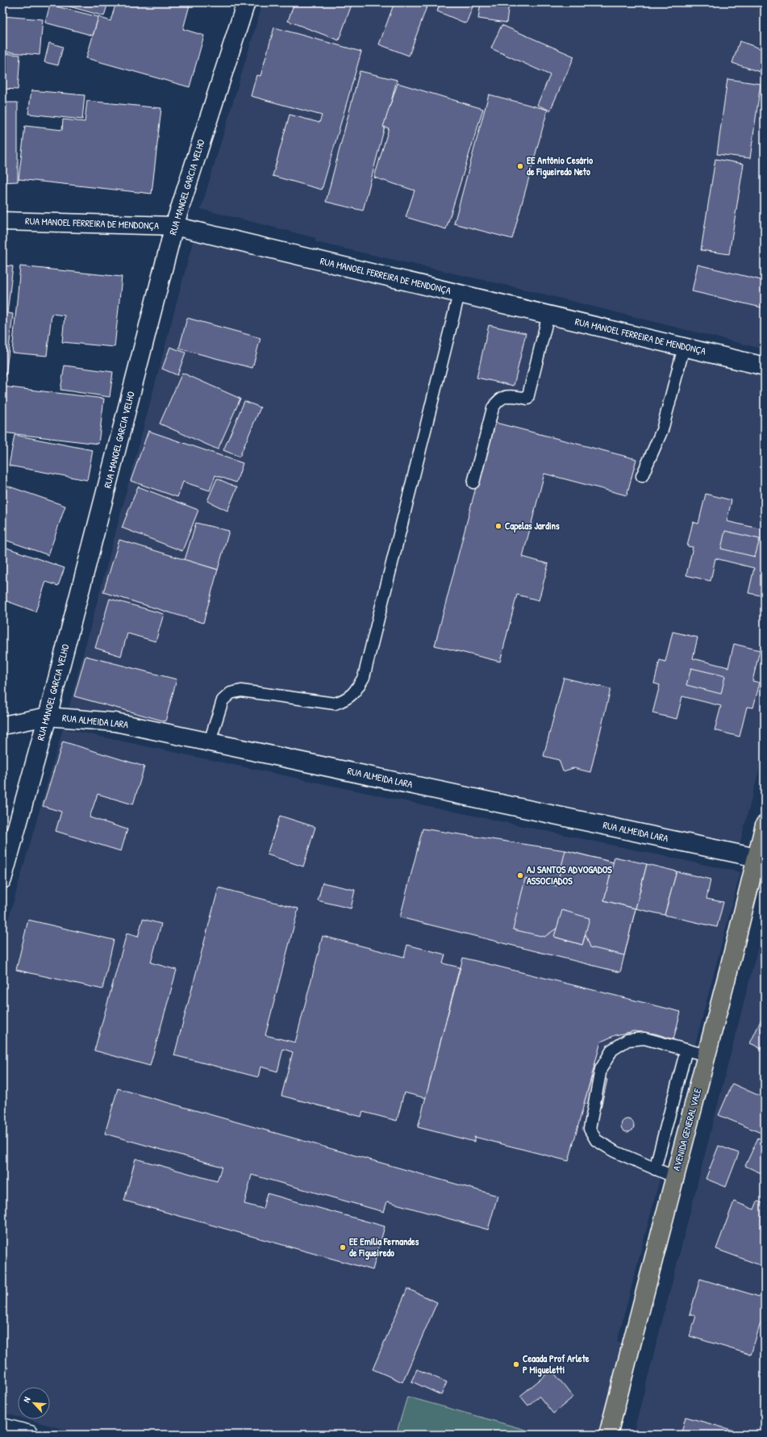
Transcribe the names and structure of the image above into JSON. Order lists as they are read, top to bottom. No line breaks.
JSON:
{"streets":{"main road":["AVENIDA GENERAL VALE"],"street":["RUA MANOEL GARCIA VELHO","RUA MANOEL FERREIRA DE MENDONÇA","RUA ALMEIDA LARA"]},"crossings":[["RUA MANOEL GARCIA VELHO","RUA MANOEL FERREIRA DE MENDONÇA"],["RUA MANOEL GARCIA VELHO","RUA ALMEIDA LARA"],["RUA ALMEIDA LARA","AVENIDA GENERAL VALE"]],"places":["EE Antônio Cesário de Figueiredo Neto","Capelas Jardins","AJ SANTOS ADVOGADOS ASSOCIADOS","EE Emília Fernandes de Figueiredo","Ceaada Prof Arlete P Migueletti"],"north":"top left"}
